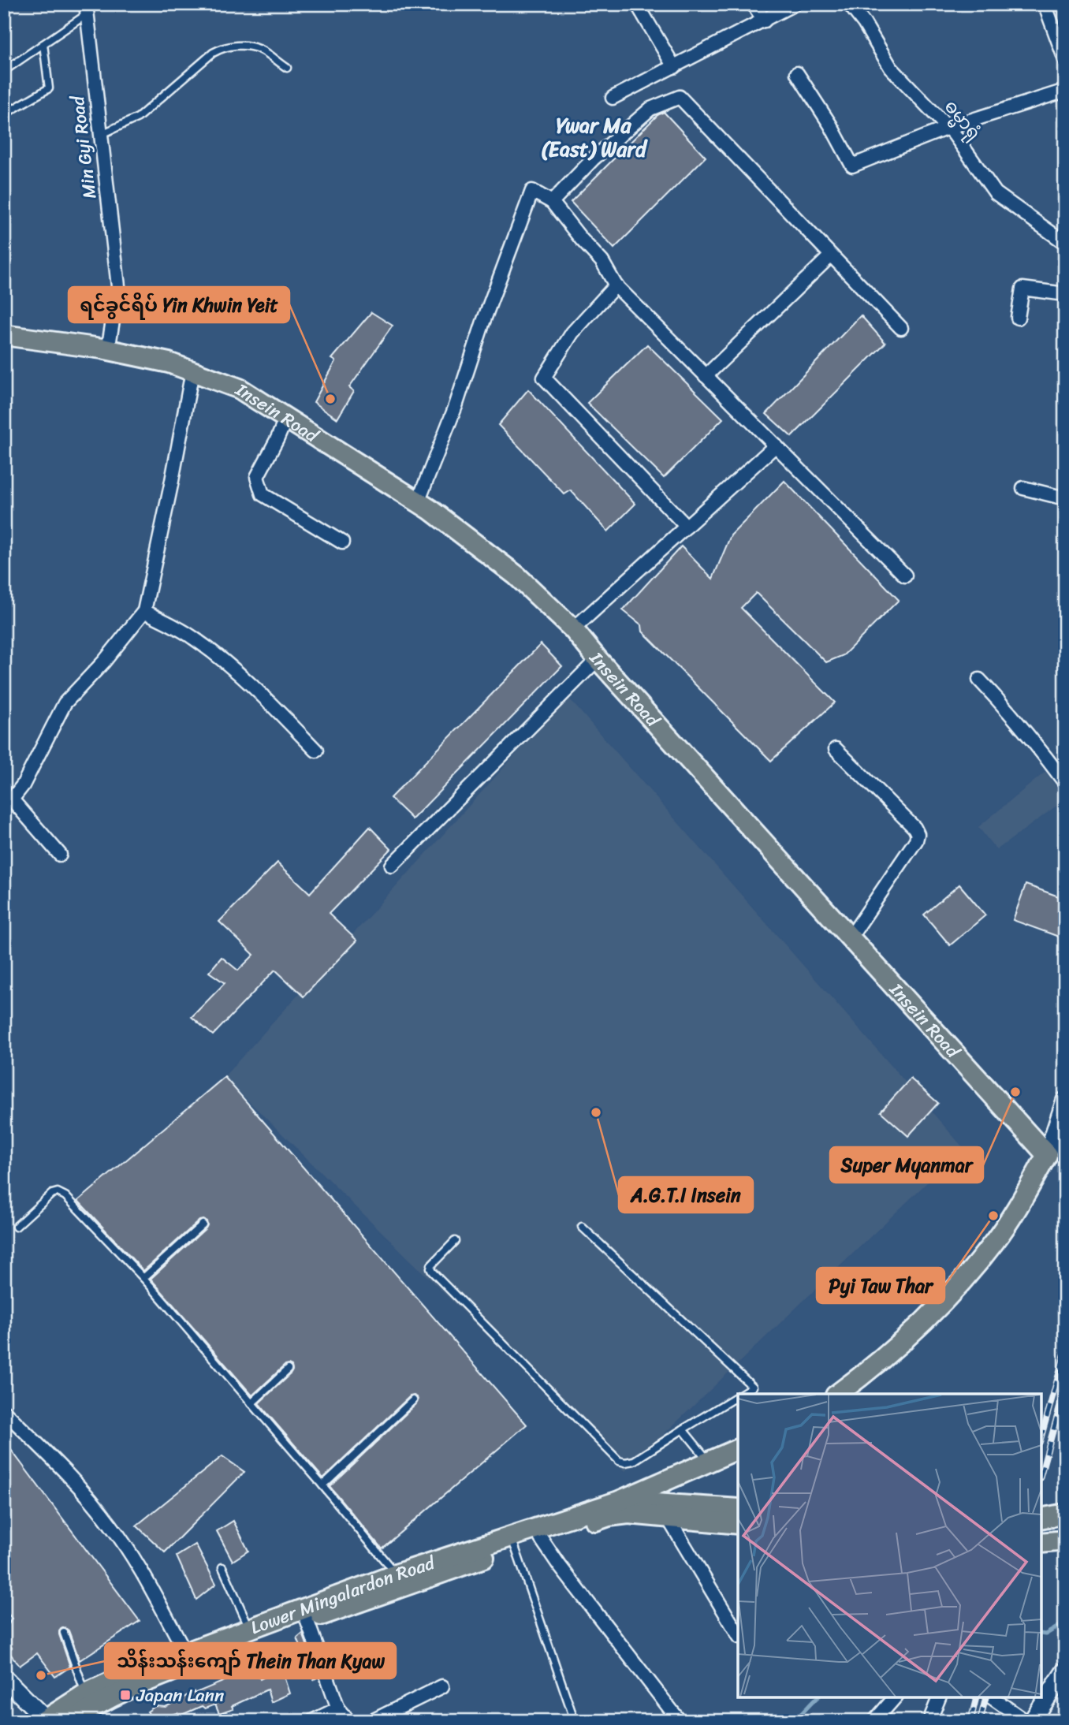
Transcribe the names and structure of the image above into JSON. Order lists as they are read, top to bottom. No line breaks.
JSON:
{"streets":{"main road":["Insein Road","Lower Mingalardon Road"],"street":["ဓမ္မာရုံ","Min Gyi Road"]},"crossings":[["Min Gyi Road","Insein Road"]],"districts":["Ywar Ma (East) Ward"],"places":{"other":["ရင်ခွင်ရိပ် Yin Khwin Yeit","Super Myanmar","A.G.T.I Insein","Pyi Taw Thar","သိန်းသန်းကျော် Thein Than Kyaw"],"transit":["Japan Lann"]}}
